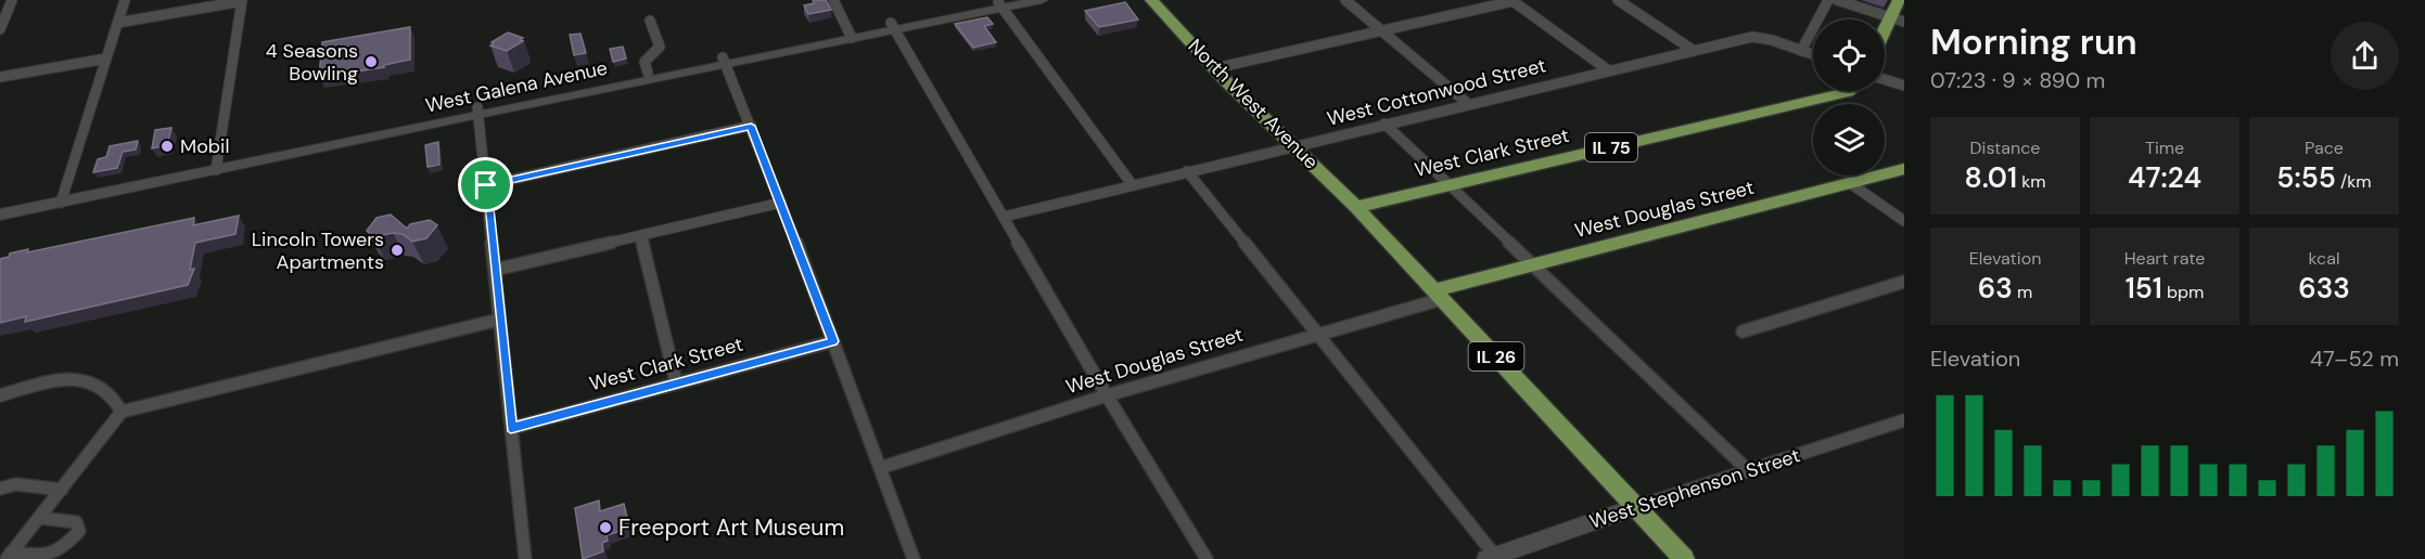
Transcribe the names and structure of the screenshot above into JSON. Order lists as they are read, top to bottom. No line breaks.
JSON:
{"streets":{"main road":["West Galena Avenue","North West Avenue","IL 75","West Clark Street","West Douglas Street","IL 26","West Stephenson Street"],"street":["West Cottonwood Street"]},"crossings":[["West Cottonwood Street","North West Avenue"],["North West Avenue","West Clark Street"],["North West Avenue","West Douglas Street"],["North West Avenue","IL 26"],["North West Avenue","West Stephenson Street"],["IL 26","West Stephenson Street"]],"places":["4 Seasons Bowling","Mobil","Lincoln Towers Apartments","Freeport Art Museum"],"page":{"heading":["Morning run","07:23 · 9 × 890 m"],"stats":[["Distance","8.01 km"],["Time","47:24"],["Pace","5:55 /km"],["Elevation","63 m"],["Heart rate","151 bpm"],["kcal","633"]],"chart":["Elevation","47–52 m"]}}
